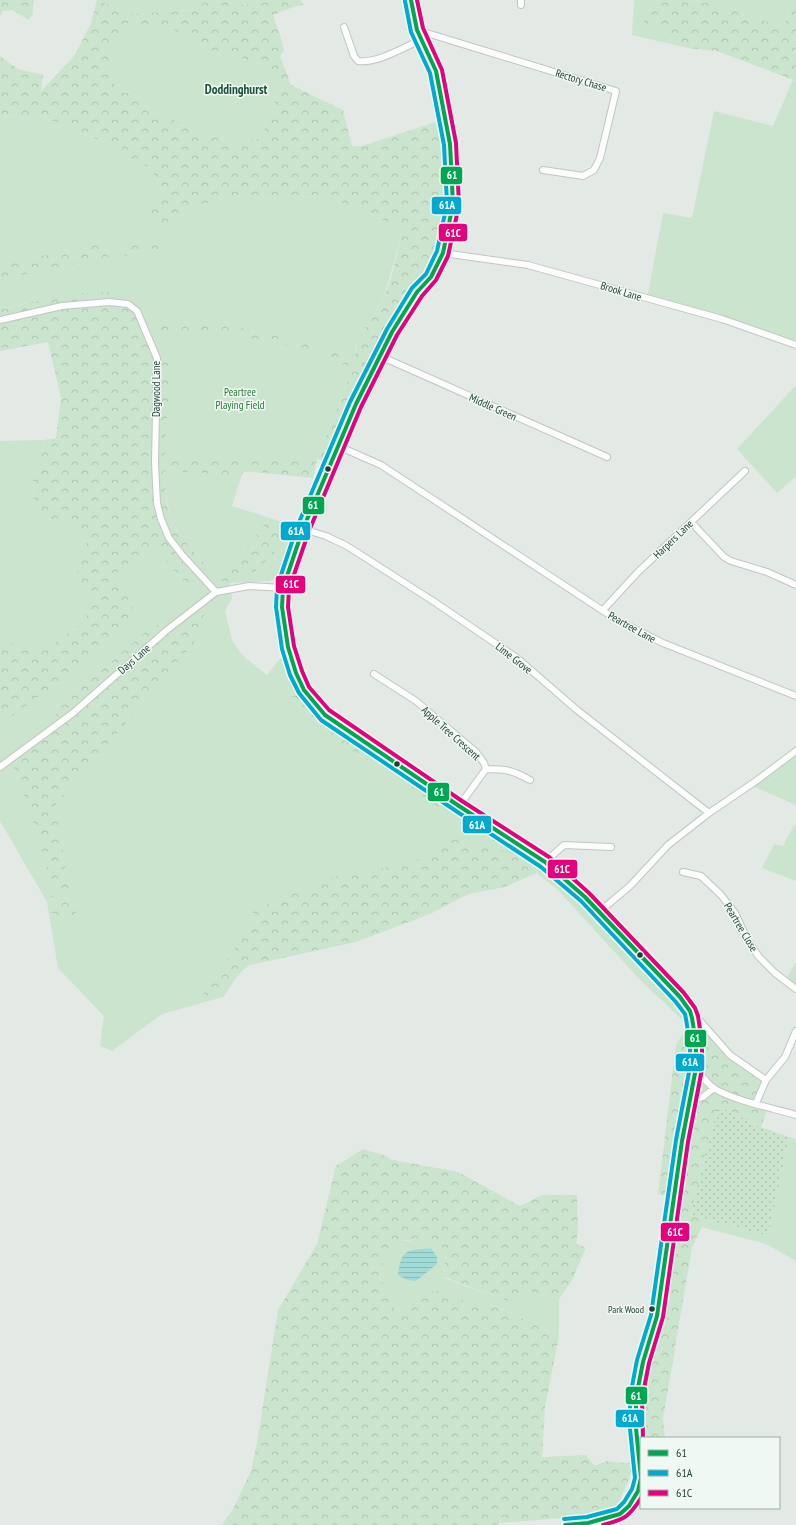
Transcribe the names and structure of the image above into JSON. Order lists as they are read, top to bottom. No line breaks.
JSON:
{"streets":{"street":["Rectory Chase","Brook Lane","Dagwood Lane","Middle Green","Harpers Lane","Peartree Lane","Lime Grove","Days Lane","Apple Tree Crescent","Peartree Close"]},"crossings":[["Dagwood Lane","Days Lane"],["Harpers Lane","Peartree Lane"]],"districts":["Doddinghurst"],"parks":["Peartree Playing Field"],"places":["Park Wood"],"lines":["transit line 61","transit line 61C","transit line 61A"],"legend":["61","61A","61C"]}
